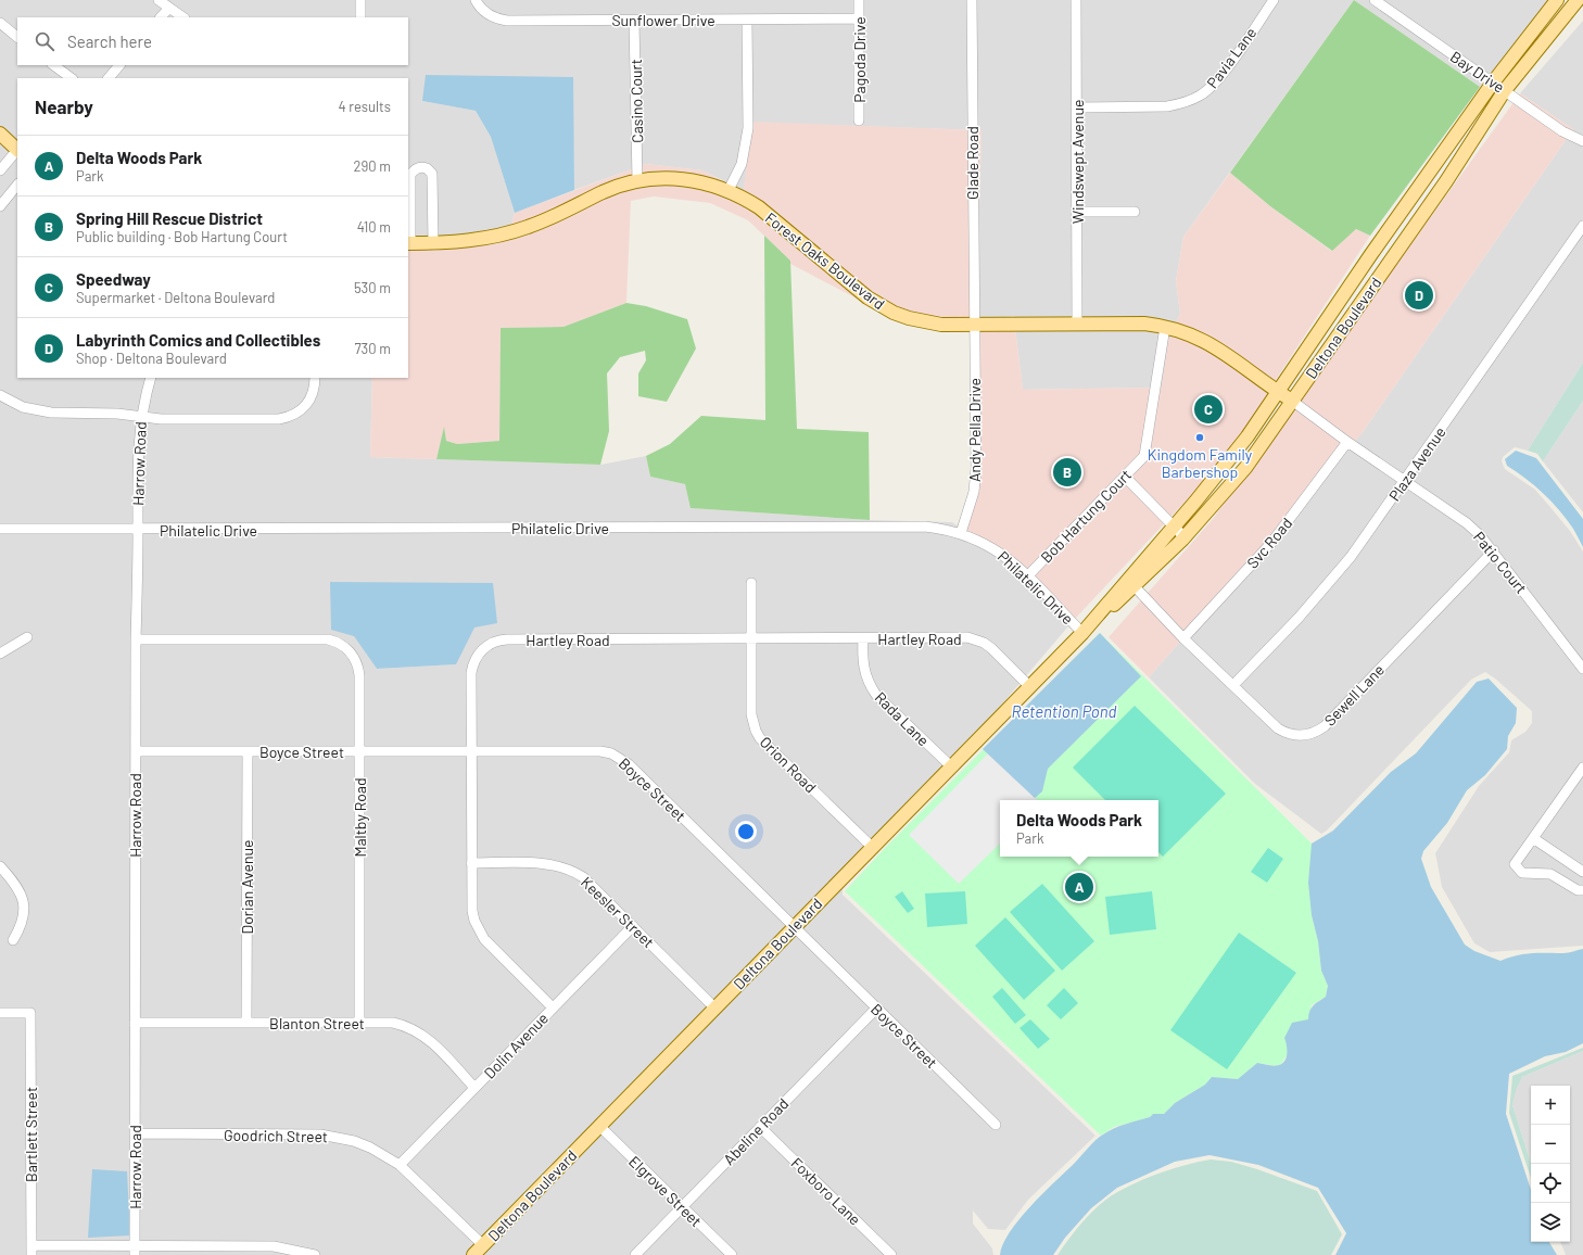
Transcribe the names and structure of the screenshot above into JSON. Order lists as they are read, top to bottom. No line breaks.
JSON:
{"streets":{"main road":["Forest Oaks Boulevard","Deltona Boulevard"],"street":["Sunflower Drive","Pavia Lane","Pagoda Drive","Bay Drive","Casino Court","Windswept Avenue","Glade Road","Andy Pella Drive","Harrow Road","Plaza Avenue","Bob Hartung Court","Philatelic Drive","Svc Road","Patio Court","Hartley Road","Sewell Lane","Rada Lane","Boyce Street","Orion Road","Maltby Road","Dorian Avenue","Keesler Street","Blanton Street","Dolin Avenue","Abeline Road","Bartlett Street","Goodrich Street","Elgrove Street","Foxboro Lane"]},"crossings":[["Sunflower Drive","Pagoda Drive"],["Sunflower Drive","Casino Court"],["Pavia Lane","Windswept Avenue"],["Bay Drive","Deltona Boulevard"],["Casino Court","Forest Oaks Boulevard"],["Windswept Avenue","Forest Oaks Boulevard"],["Glade Road","Forest Oaks Boulevard"],["Glade Road","Andy Pella Drive"],["Forest Oaks Boulevard","Deltona Boulevard"],["Forest Oaks Boulevard","Andy Pella Drive"],["Forest Oaks Boulevard","Bob Hartung Court"],["Forest Oaks Boulevard","Patio Court"],["Deltona Boulevard","Philatelic Drive"],["Deltona Boulevard","Patio Court"],["Deltona Boulevard","Hartley Road"],["Deltona Boulevard","Sewell Lane"],["Deltona Boulevard","Rada Lane"],["Deltona Boulevard","Boyce Street"],["Deltona Boulevard","Orion Road"],["Deltona Boulevard","Keesler Street"],["Deltona Boulevard","Goodrich Street"],["Deltona Boulevard","Elgrove Street"],["Andy Pella Drive","Philatelic Drive"],["Harrow Road","Philatelic Drive"],["Harrow Road","Boyce Street"],["Harrow Road","Maltby Road"],["Harrow Road","Blanton Street"],["Harrow Road","Goodrich Street"],["Plaza Avenue","Patio Court"],["Plaza Avenue","Sewell Lane"],["Bob Hartung Court","Philatelic Drive"],["Svc Road","Patio Court"],["Svc Road","Sewell Lane"],["Patio Court","Sewell Lane"],["Hartley Road","Rada Lane"],["Hartley Road","Boyce Street"],["Hartley Road","Orion Road"],["Hartley Road","Keesler Street"],["Hartley Road","Dolin Avenue"],["Boyce Street","Maltby Road"],["Boyce Street","Dorian Avenue"],["Boyce Street","Abeline Road"],["Maltby Road","Blanton Street"],["Dorian Avenue","Blanton Street"],["Keesler Street","Dolin Avenue"],["Blanton Street","Dolin Avenue"],["Dolin Avenue","Goodrich Street"],["Abeline Road","Elgrove Street"],["Abeline Road","Foxboro Lane"]],"water":["Retention Pond"],"places":["Kingdom Family Barbershop"],"page":{"search":"Search here","heading":["Nearby","4 results"],"list":[{"mark":"A","name":"Delta Woods Park","note":"Park","value":"290 m"},{"mark":"B","name":"Spring Hill Rescue District","note":"Public building · Bob Hartung Court","value":"410 m"},{"mark":"C","name":"Speedway","note":"Supermarket · Deltona Boulevard","value":"530 m"},{"mark":"D","name":"Labyrinth Comics and Collectibles","note":"Shop · Deltona Boulevard","value":"730 m"}],"pins":["D","C","B","A"],"popup":["Delta Woods Park","Park"],"map_buttons":["+","−"]}}
